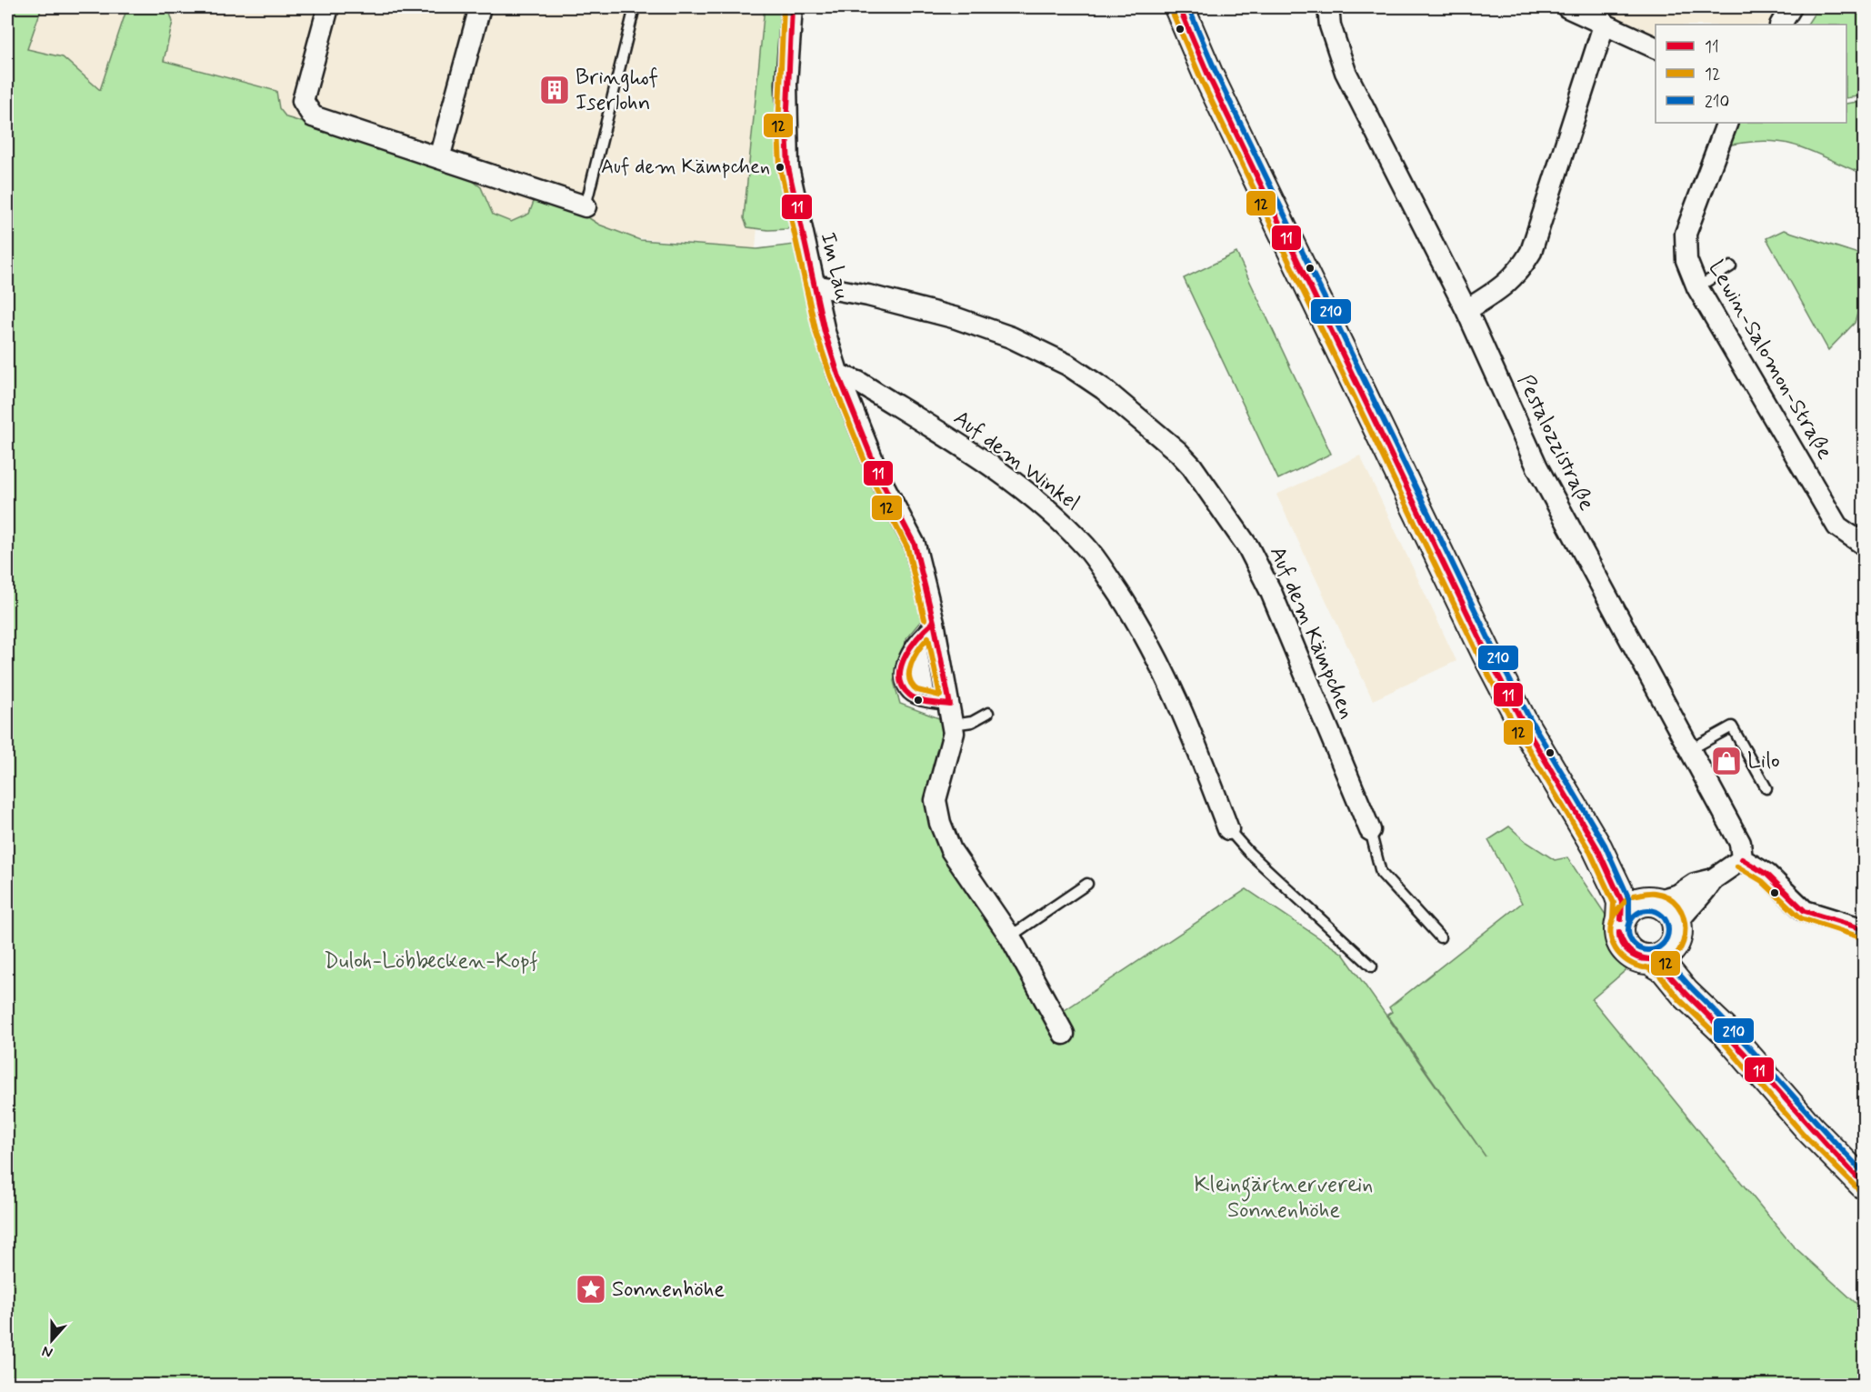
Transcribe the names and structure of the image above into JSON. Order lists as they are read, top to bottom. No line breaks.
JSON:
{"streets":{"street":["Im Lau","Lewin-Salomon-Straße","Pestalozzistraße","Auf dem Winkel","Auf dem Kämpchen"]},"crossings":[["Im Lau","Auf dem Winkel"],["Im Lau","Auf dem Kämpchen"]],"parks":["Duloh-Löbbecken-Kopf","Kleingärtnerverein Sonnenhöhe"],"places":{"building":["Bringhof Iserlohn"],"other":["Auf dem Kämpchen"],"shop":["Lilo"],"place":["Sonnenhöhe"]},"lines":["transit line 11","transit line 12","transit line 210"],"legend":["11","12","210"],"north":"bottom"}
